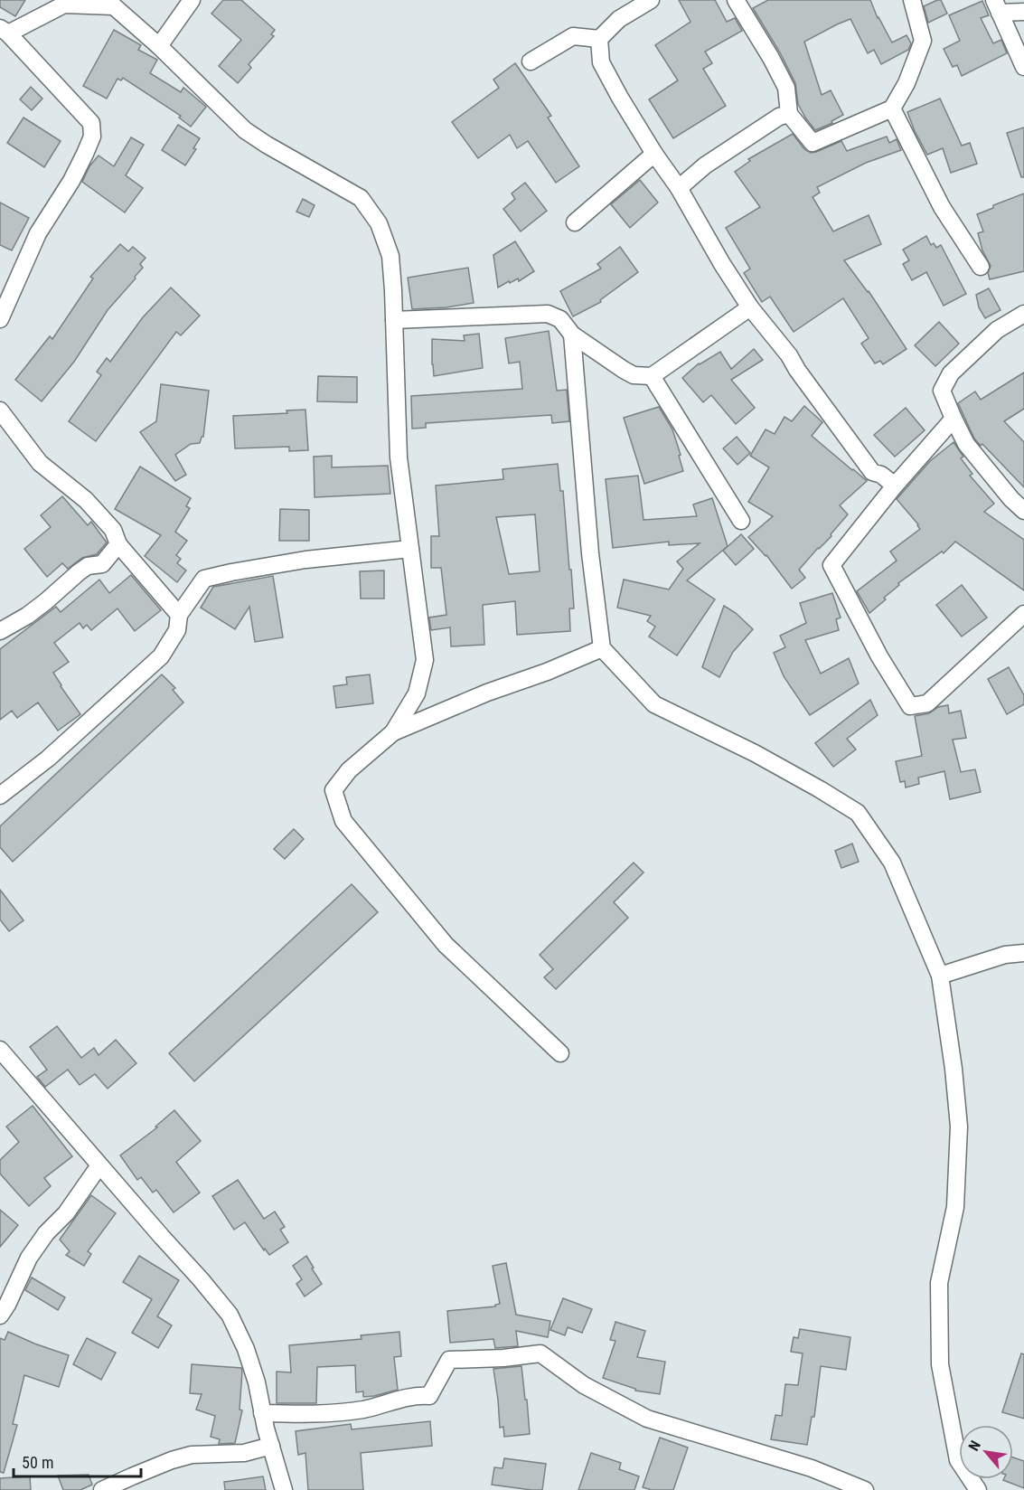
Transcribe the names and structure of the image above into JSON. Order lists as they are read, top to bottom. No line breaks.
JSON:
{"scale_bar":"50 m","north":"top left"}
